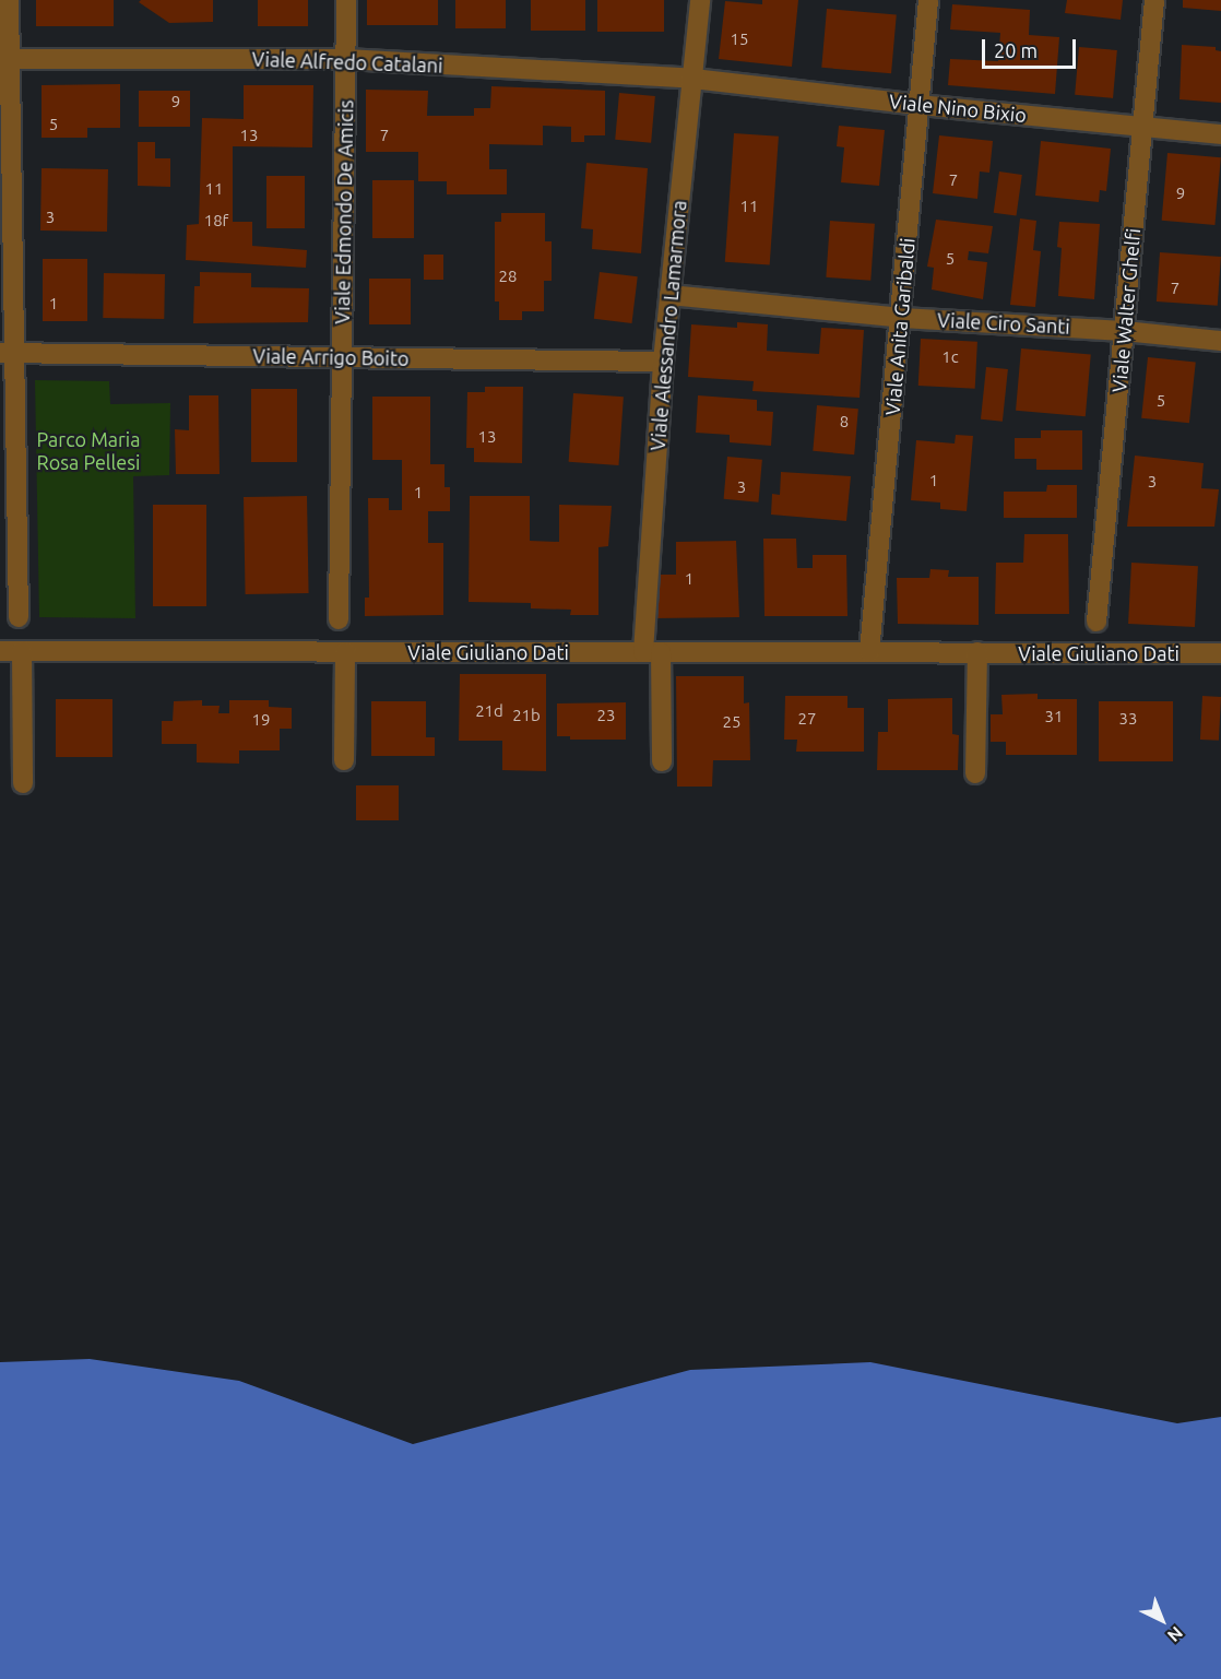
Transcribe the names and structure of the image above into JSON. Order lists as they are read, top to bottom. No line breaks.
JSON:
{"streets":{"street":["Viale Alfredo Catalani","Viale Nino Bixio","Viale Edmondo De Amicis","Viale Walter Ghelfi","Viale Ciro Santi","Viale Alessandro Lamarmora","Viale Anita Garibaldi","Viale Arrigo Boito","Viale Giuliano Dati"]},"crossings":[["Viale Alfredo Catalani","Viale Nino Bixio"],["Viale Alfredo Catalani","Viale Edmondo De Amicis"],["Viale Alfredo Catalani","Viale Alessandro Lamarmora"],["Viale Nino Bixio","Viale Walter Ghelfi"],["Viale Nino Bixio","Viale Alessandro Lamarmora"],["Viale Nino Bixio","Viale Anita Garibaldi"],["Viale Edmondo De Amicis","Viale Arrigo Boito"],["Viale Walter Ghelfi","Viale Ciro Santi"],["Viale Ciro Santi","Viale Alessandro Lamarmora"],["Viale Ciro Santi","Viale Anita Garibaldi"],["Viale Alessandro Lamarmora","Viale Arrigo Boito"],["Viale Alessandro Lamarmora","Viale Giuliano Dati"],["Viale Anita Garibaldi","Viale Giuliano Dati"]],"parks":["Parco Maria Rosa Pellesi"],"house_numbers":["15","9","5","13","7","7","11","9","11","3","18f","5","28","7","1","1c","5","8","13","1","3","3","1","1","21d","21b","23","31","27","33","19","25"],"scale_bar":"20 m","north":"bottom right"}
